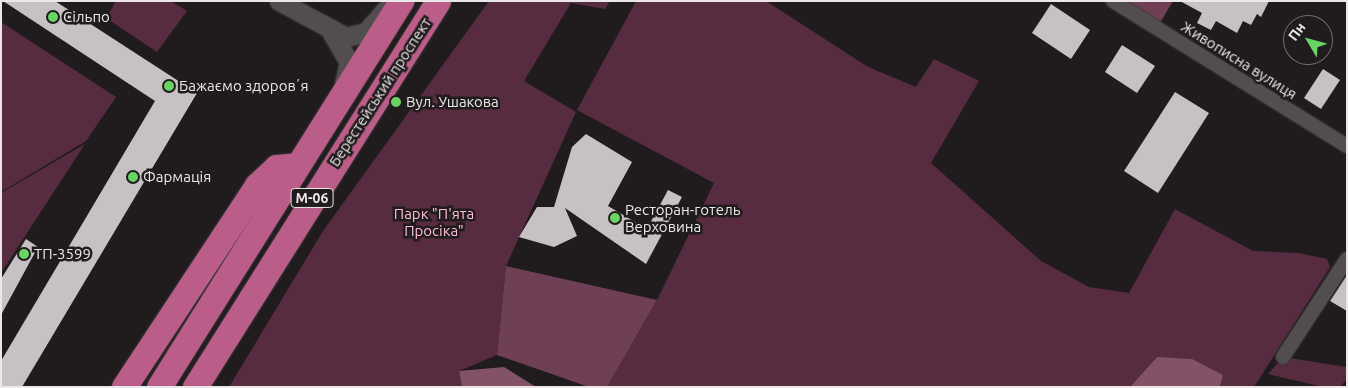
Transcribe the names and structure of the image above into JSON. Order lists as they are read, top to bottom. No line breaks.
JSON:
{"streets":{"highway":["Берестейський проспект","М-06"],"street":["Живописна вулиця"]},"parks":["Парк \"П'ята Просіка\""],"places":["Сільпо","Бажаємо здоровʼя","Вул. Ушакова","Фармація","Ресторан-готель Верховина","ТП-3599"],"north":"top left"}
